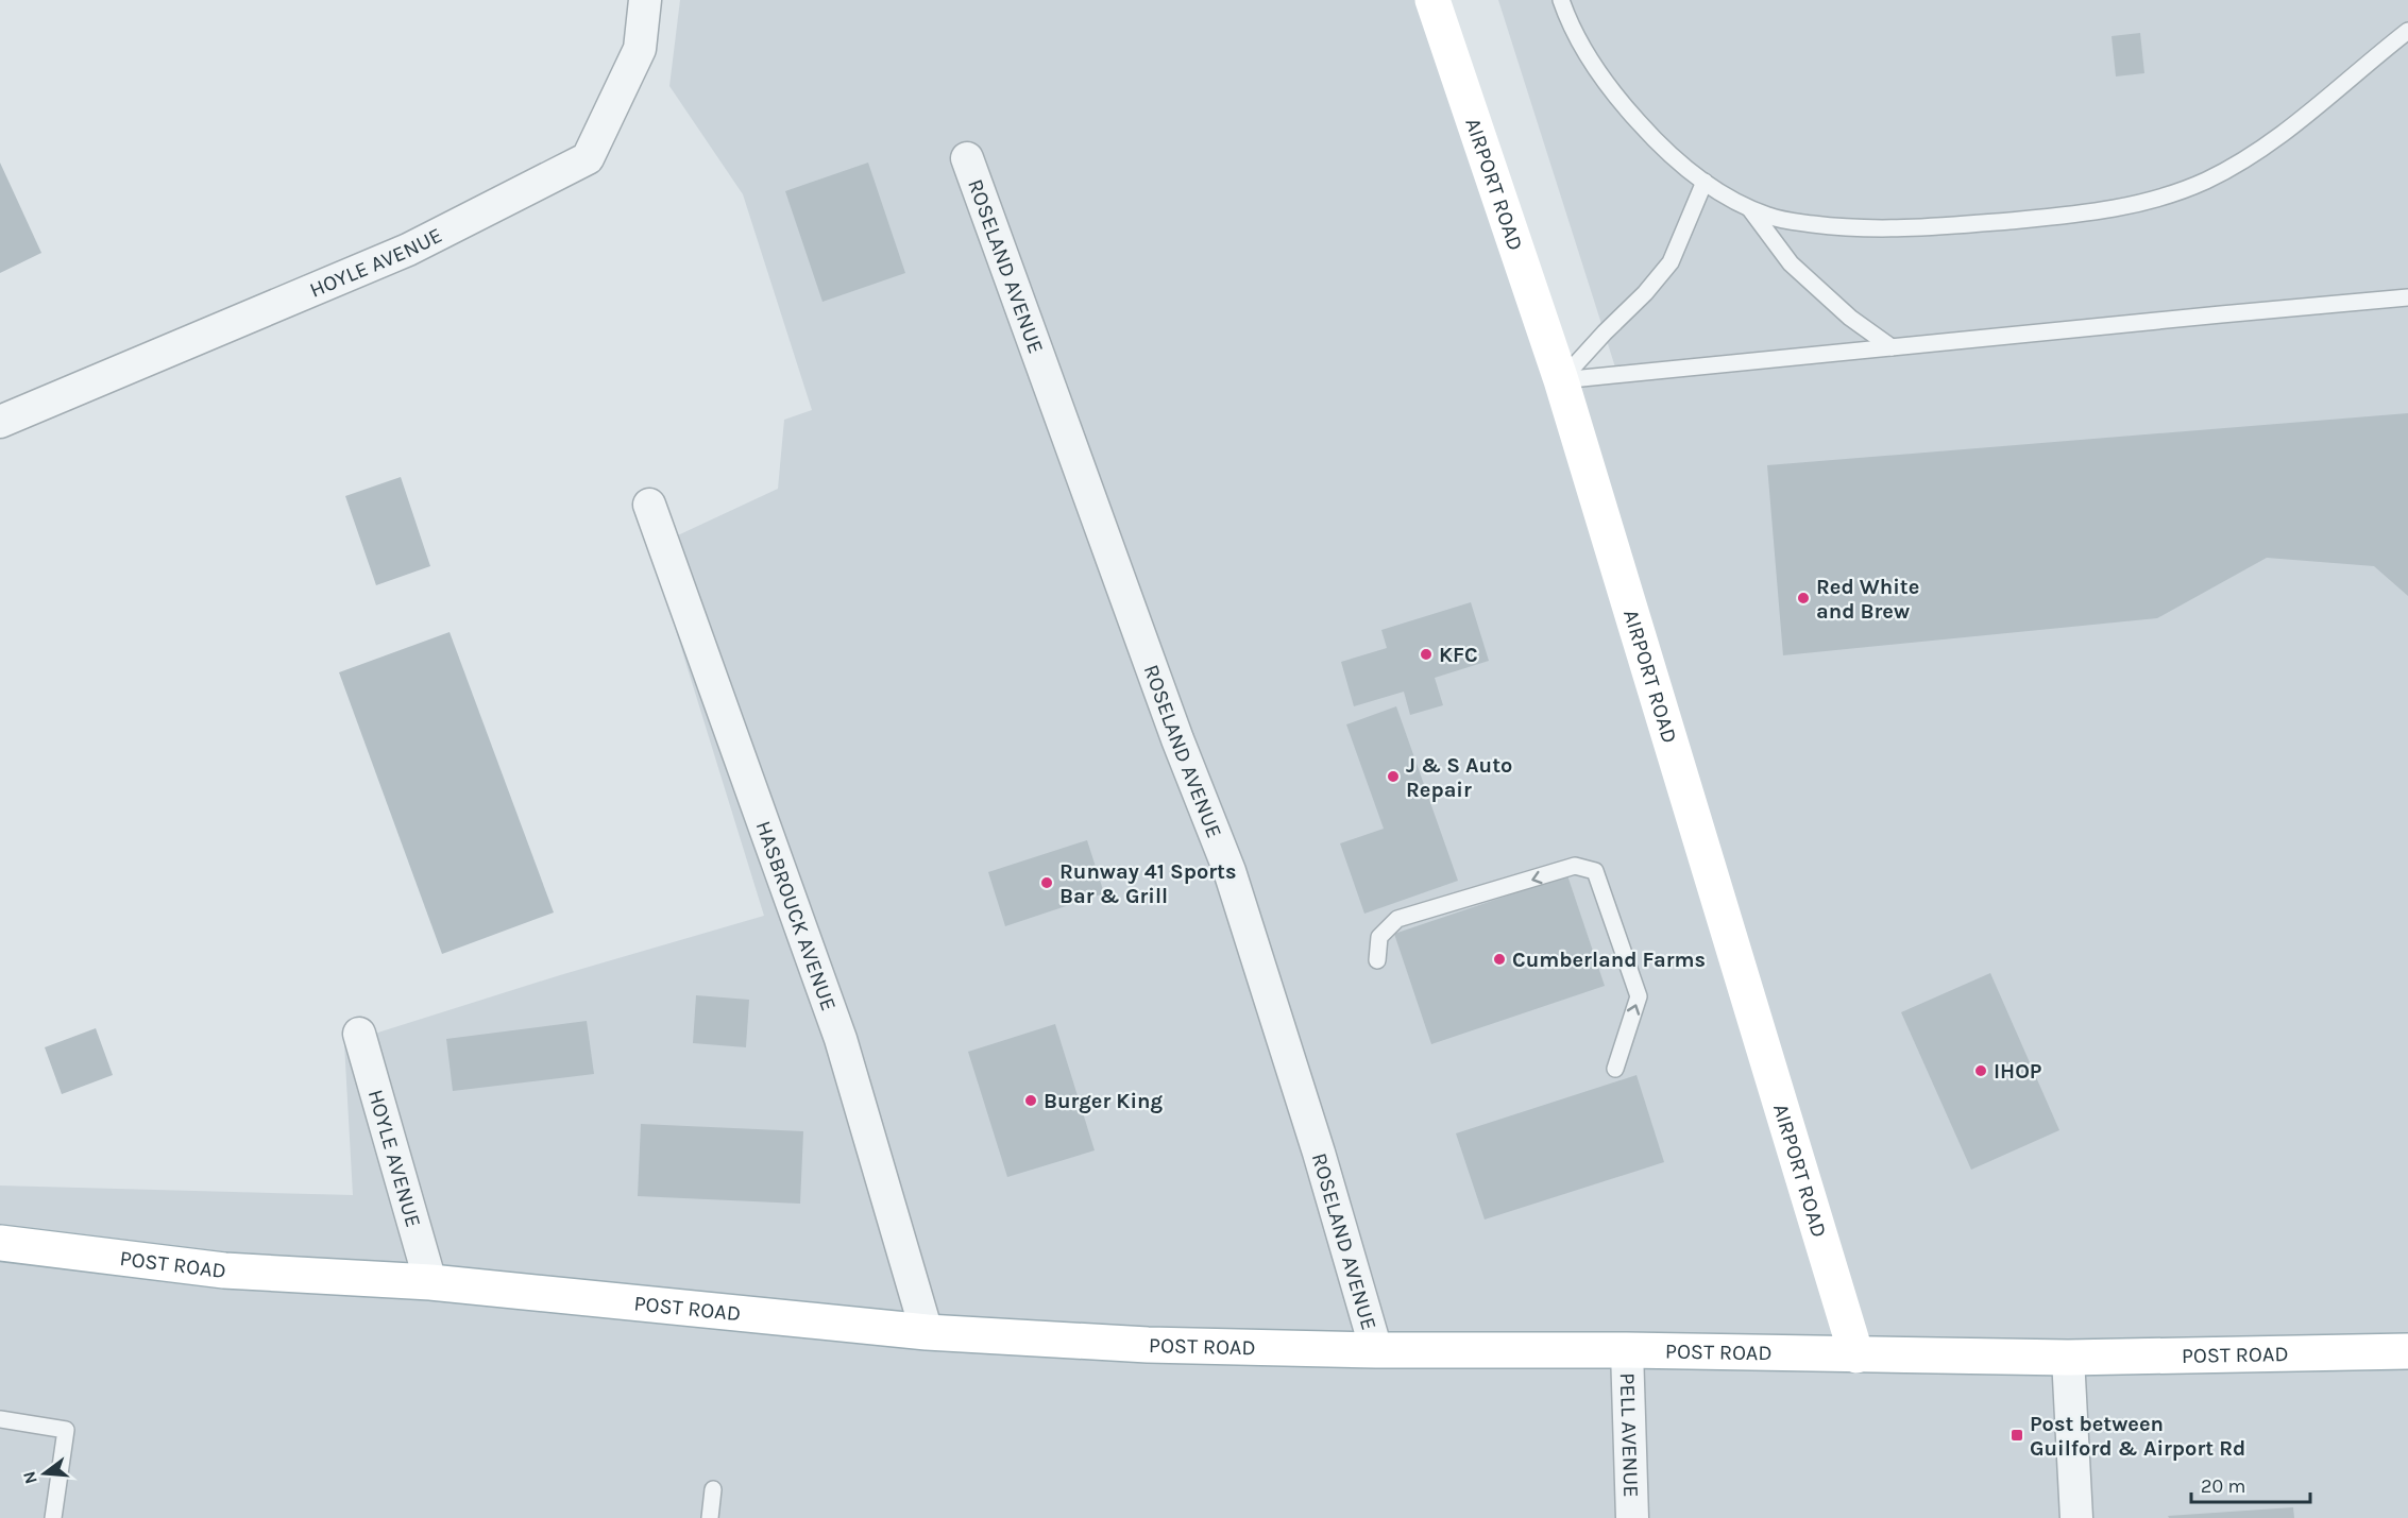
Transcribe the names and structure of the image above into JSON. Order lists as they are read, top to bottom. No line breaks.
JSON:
{"streets":{"main road":["AIRPORT ROAD","POST ROAD"],"street":["HOYLE AVENUE","ROSELAND AVENUE","HASBROUCK AVENUE","PELL AVENUE"]},"crossings":[["AIRPORT ROAD","POST ROAD"],["HOYLE AVENUE","POST ROAD"],["ROSELAND AVENUE","POST ROAD"],["HASBROUCK AVENUE","POST ROAD"],["POST ROAD","PELL AVENUE"]],"places":{"other":["Red White and Brew","KFC","J & S Auto Repair","Runway 41 Sports Bar & Grill","Cumberland Farms","IHOP","Burger King"],"transit":["Post between Guilford & Airport Rd"]},"scale_bar":"20 m","north":"left"}
